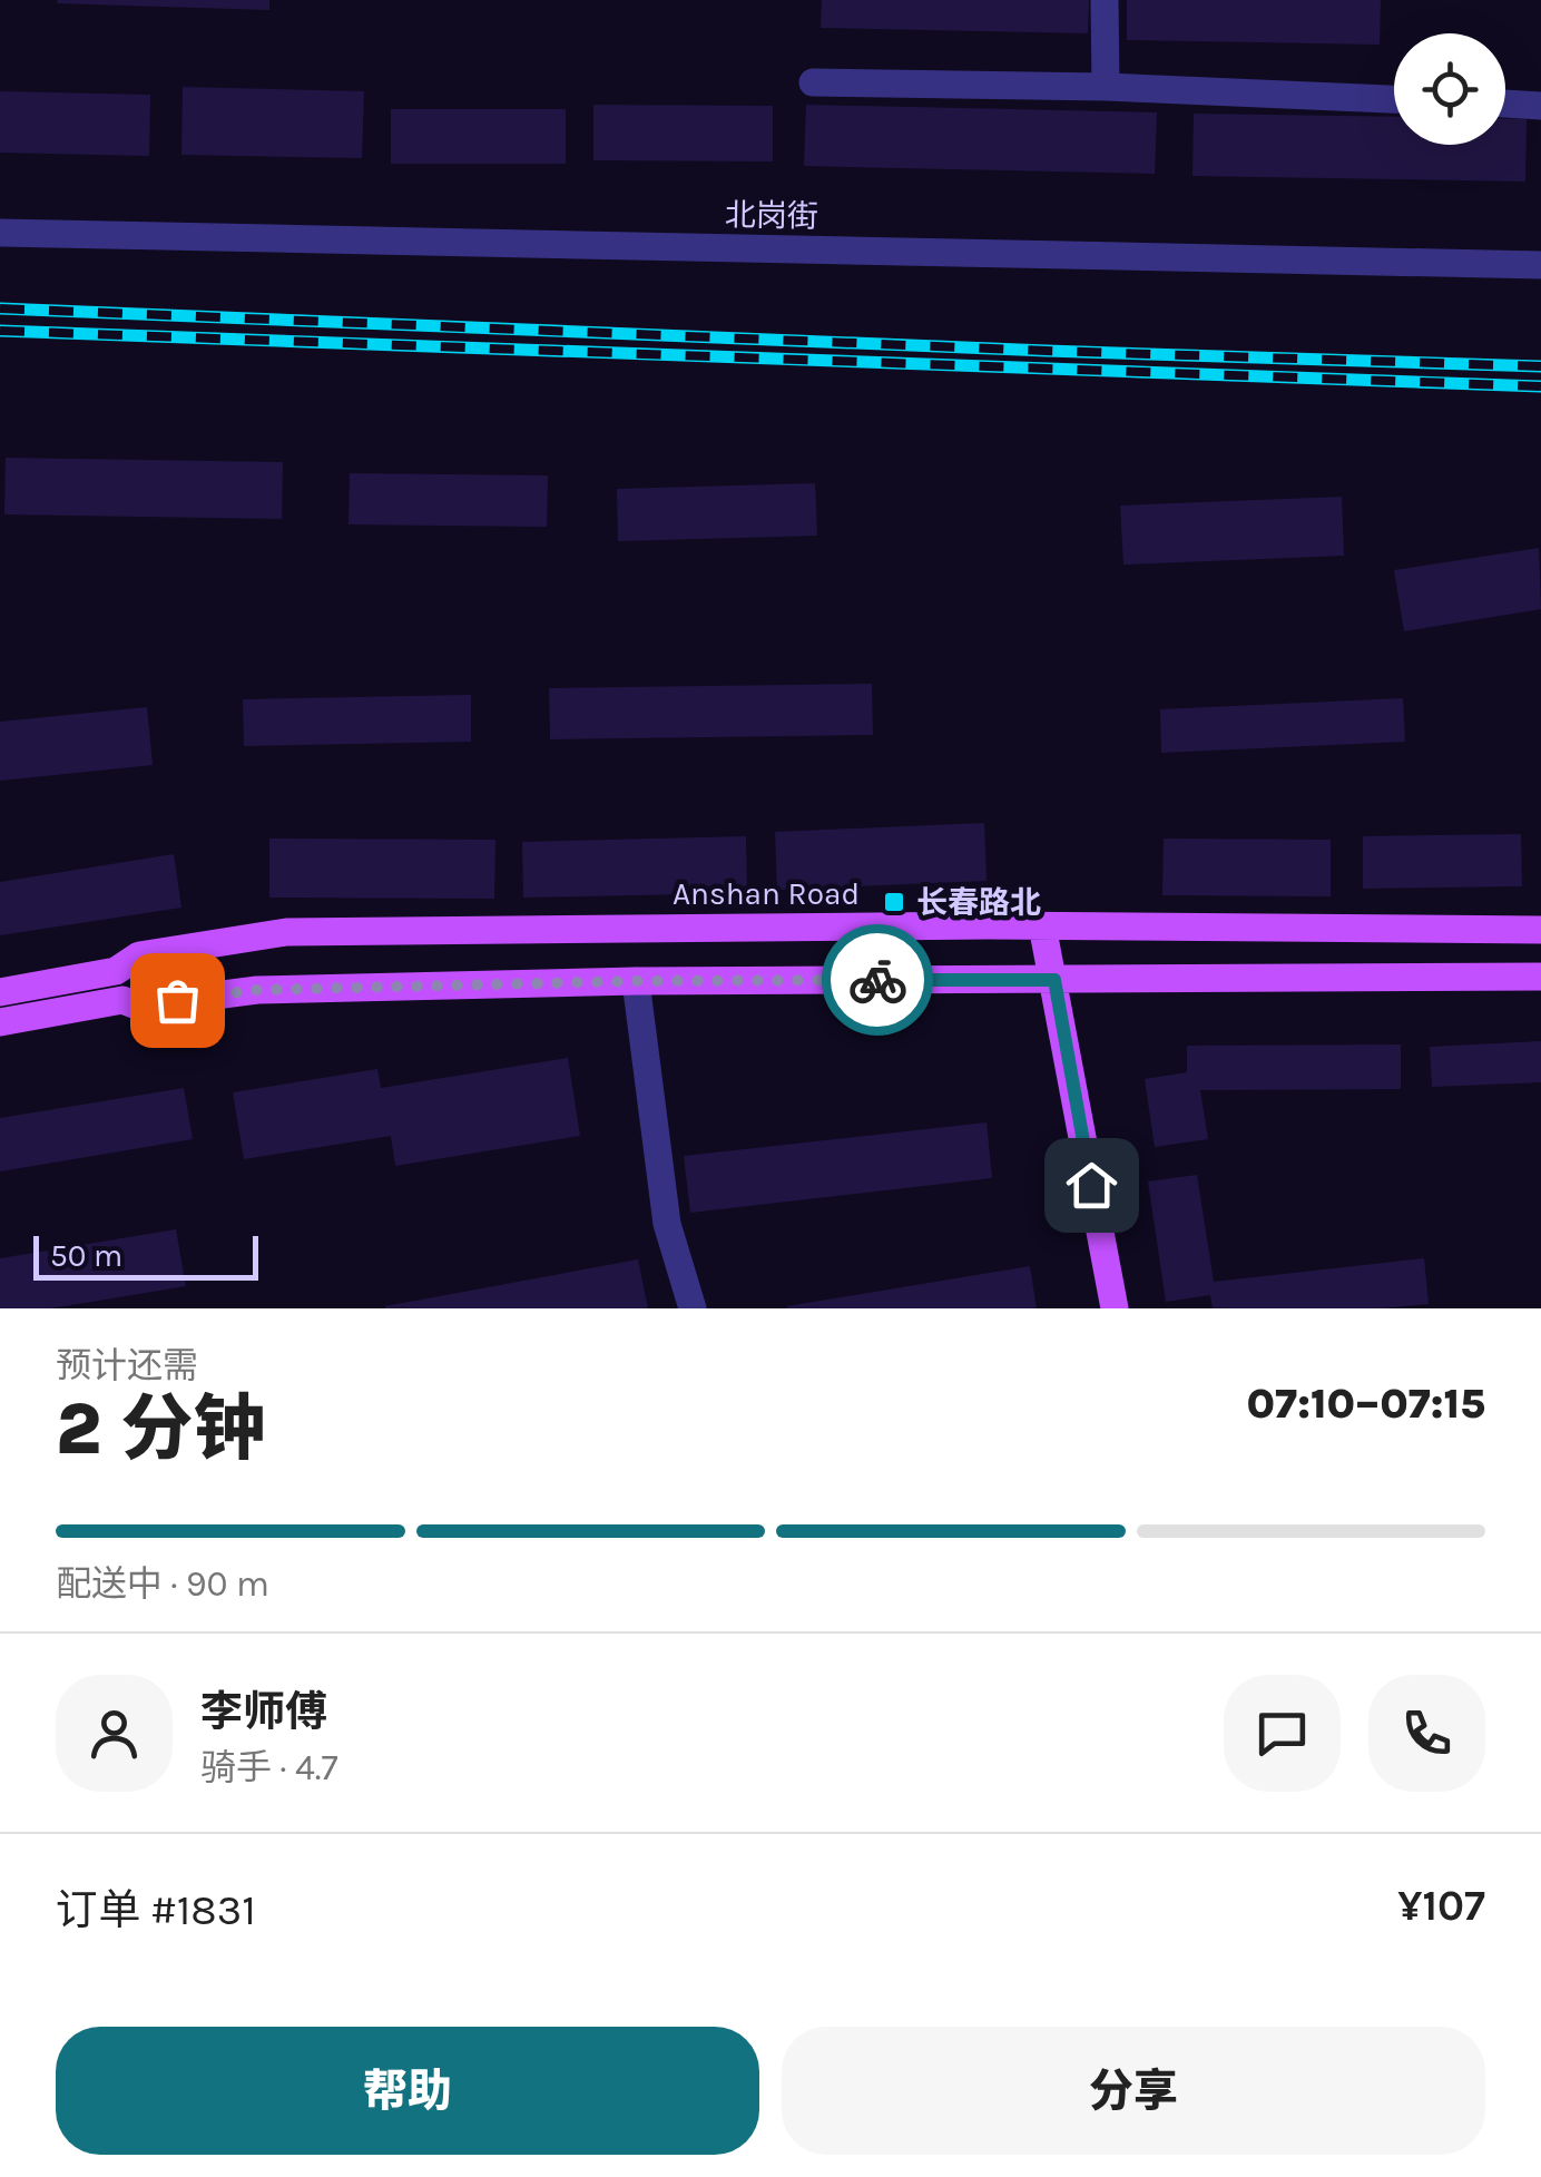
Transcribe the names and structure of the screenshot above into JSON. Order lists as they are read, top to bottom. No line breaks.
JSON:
{"streets":{"main road":["Anshan Road"],"street":["北岗街"]},"places":{"transit":["长春路北"]},"scale_bar":"50 m","page":{"scale":"50 m","heading":["2 分钟","预计还需","07:10–07:15"],"panel":["李师傅","骑手 · 4.7","订单 #1831","¥107"],"bar":"配送中 · 90 m","buttons":["帮助","分享"]}}
